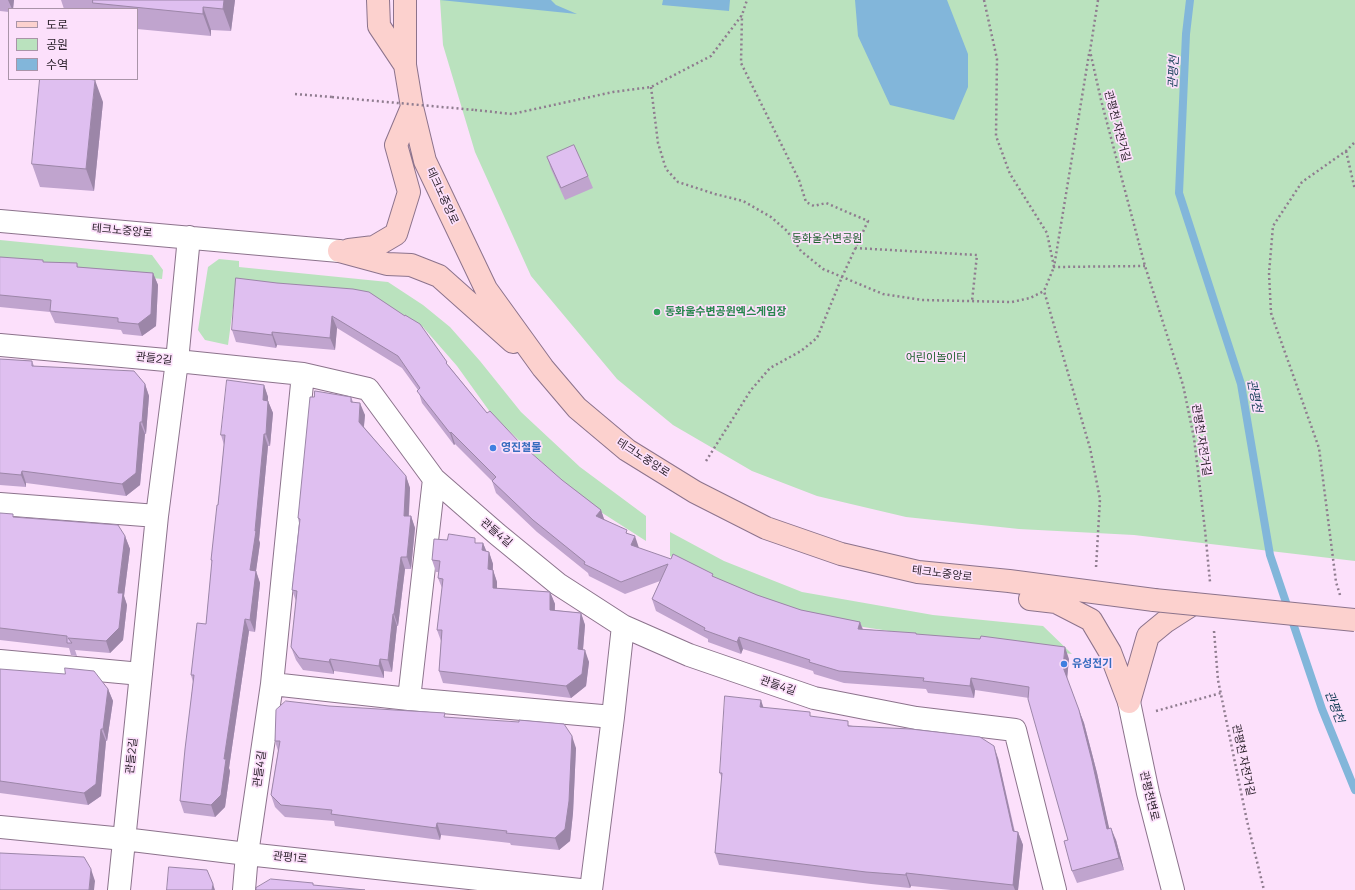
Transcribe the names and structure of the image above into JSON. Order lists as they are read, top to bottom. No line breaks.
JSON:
{"streets":{"main road":["테크노중앙로"],"street":["관들2길","관들4길","관평천변로","관평1로"],"path":["관평천 자전거길"]},"crossings":[["관들2길","관평1로"],["관들4길","관평1로"]],"water":["관평천"],"parks":["동화울수변공원","어린이놀이터"],"places":["동화울수변공원엑스게임장","영진철물","유성전기"],"legend":["도로","공원","수역"]}
